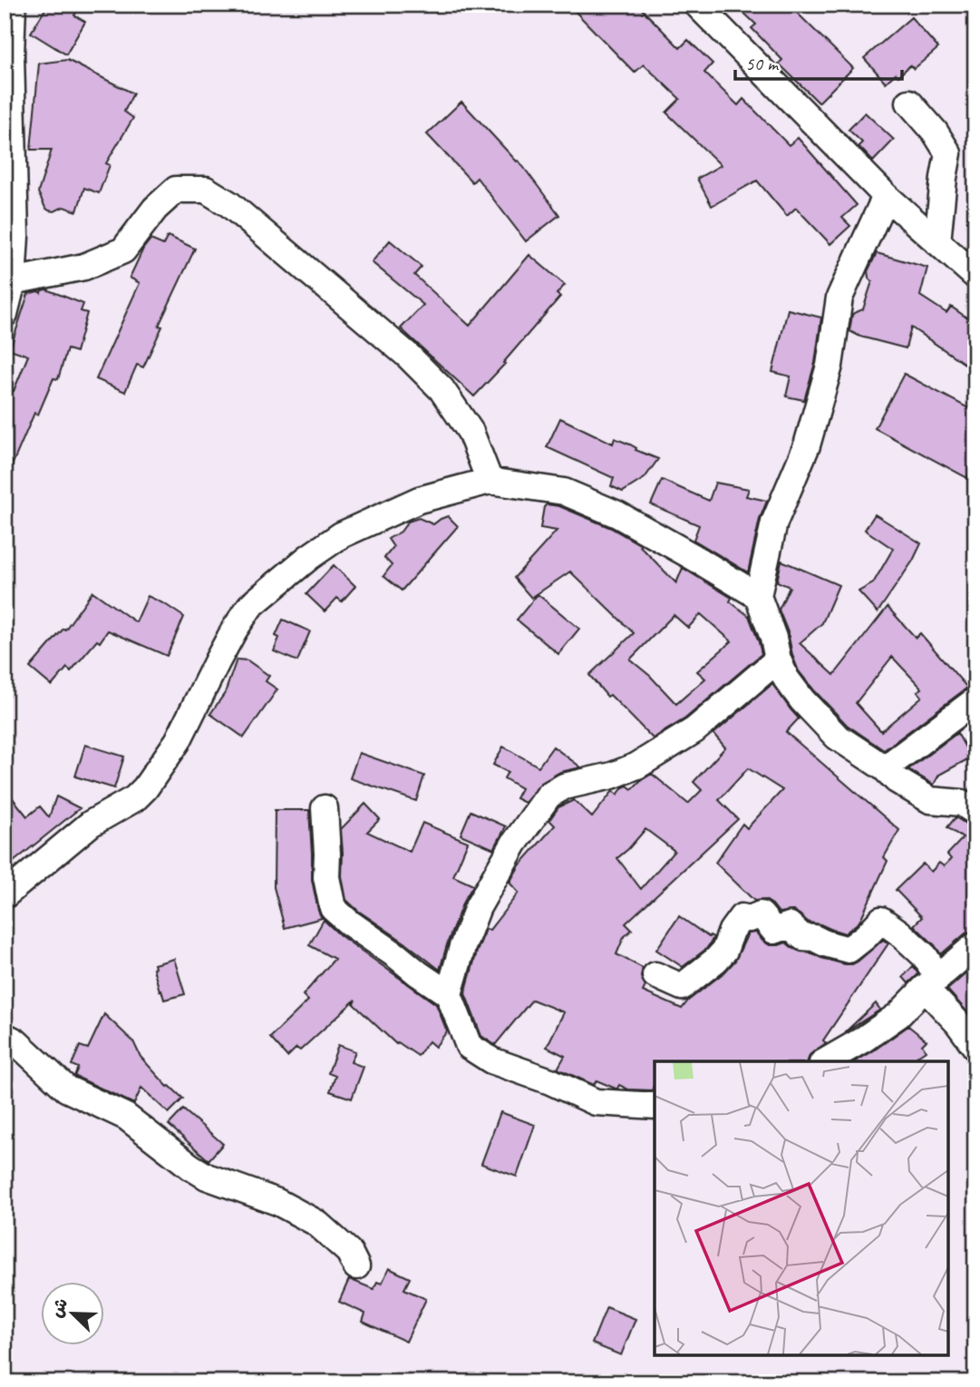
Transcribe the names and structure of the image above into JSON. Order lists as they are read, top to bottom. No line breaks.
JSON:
{"scale_bar":"50 m","north":"top left"}
